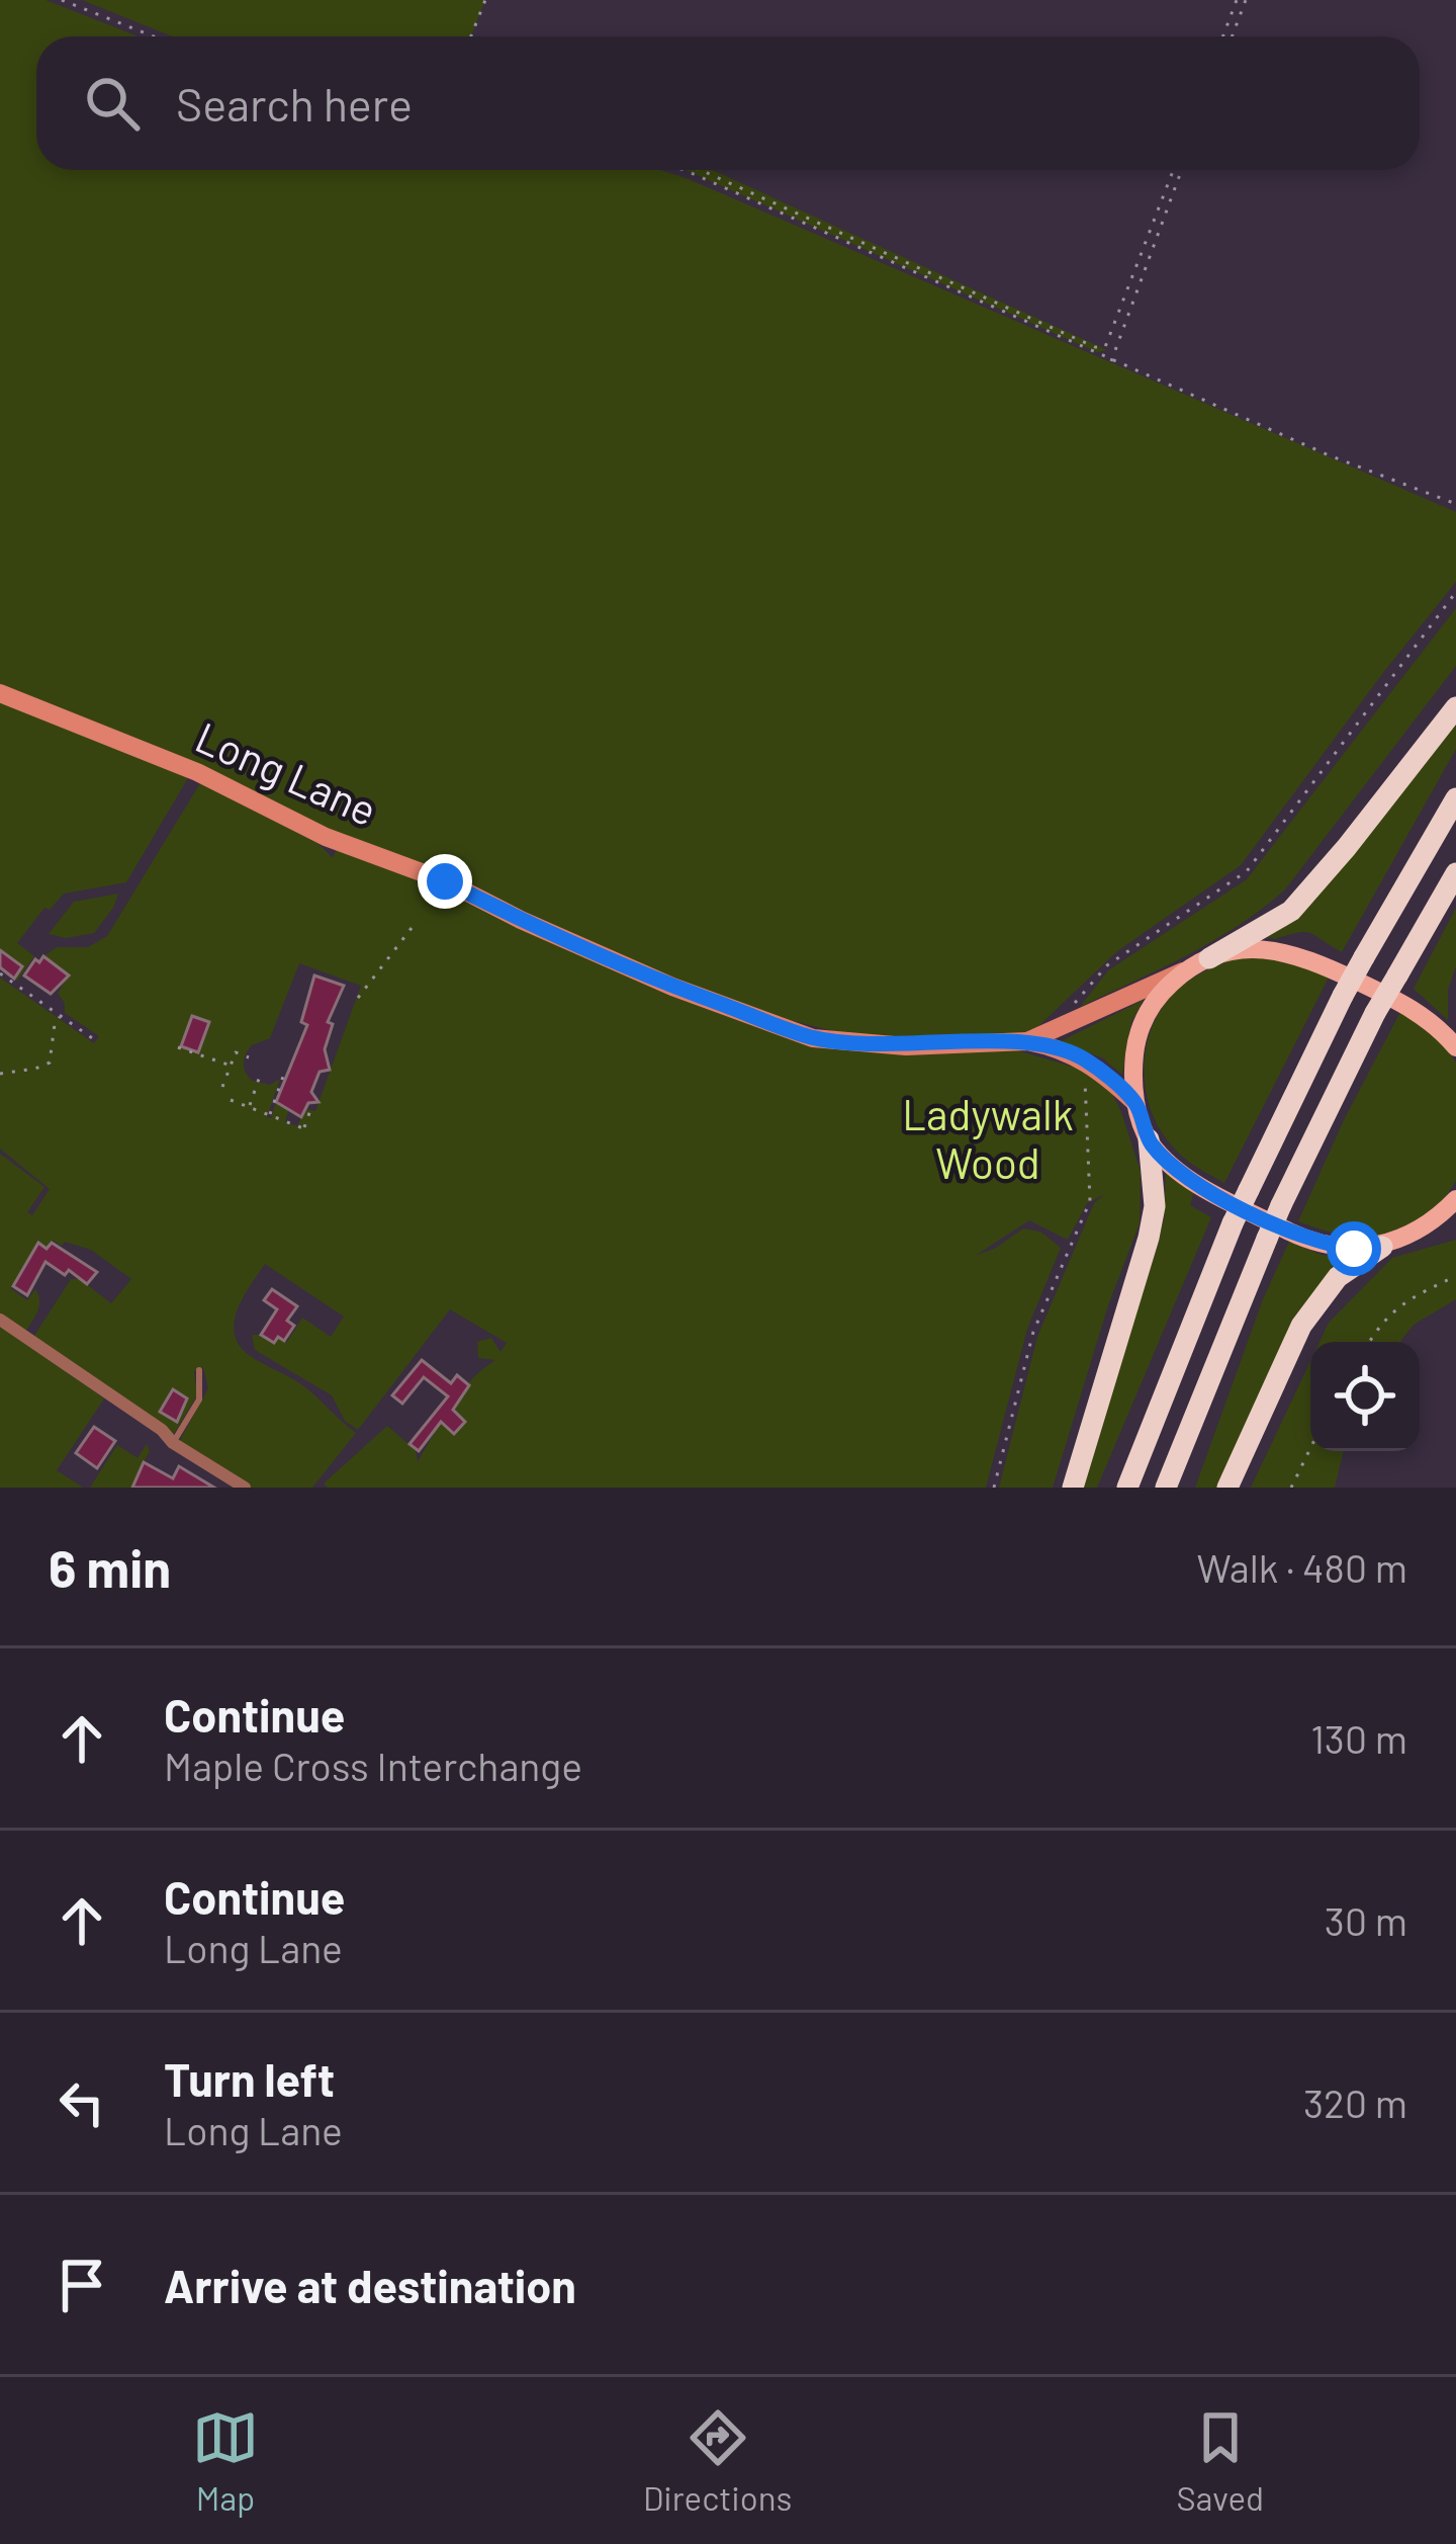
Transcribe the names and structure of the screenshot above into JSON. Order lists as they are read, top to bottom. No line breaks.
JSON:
{"streets":{"street":["Long Lane"]},"parks":["Ladywalk Wood"],"page":{"search":"Search here","heading":["6 min","Walk · 480 m"],"list":[["Continue","Maple Cross Interchange","130 m"],["Continue","Long Lane","30 m"],["Turn left","Long Lane","320 m"],"Arrive at destination"],"nav":["Map","Directions","Saved"]}}
